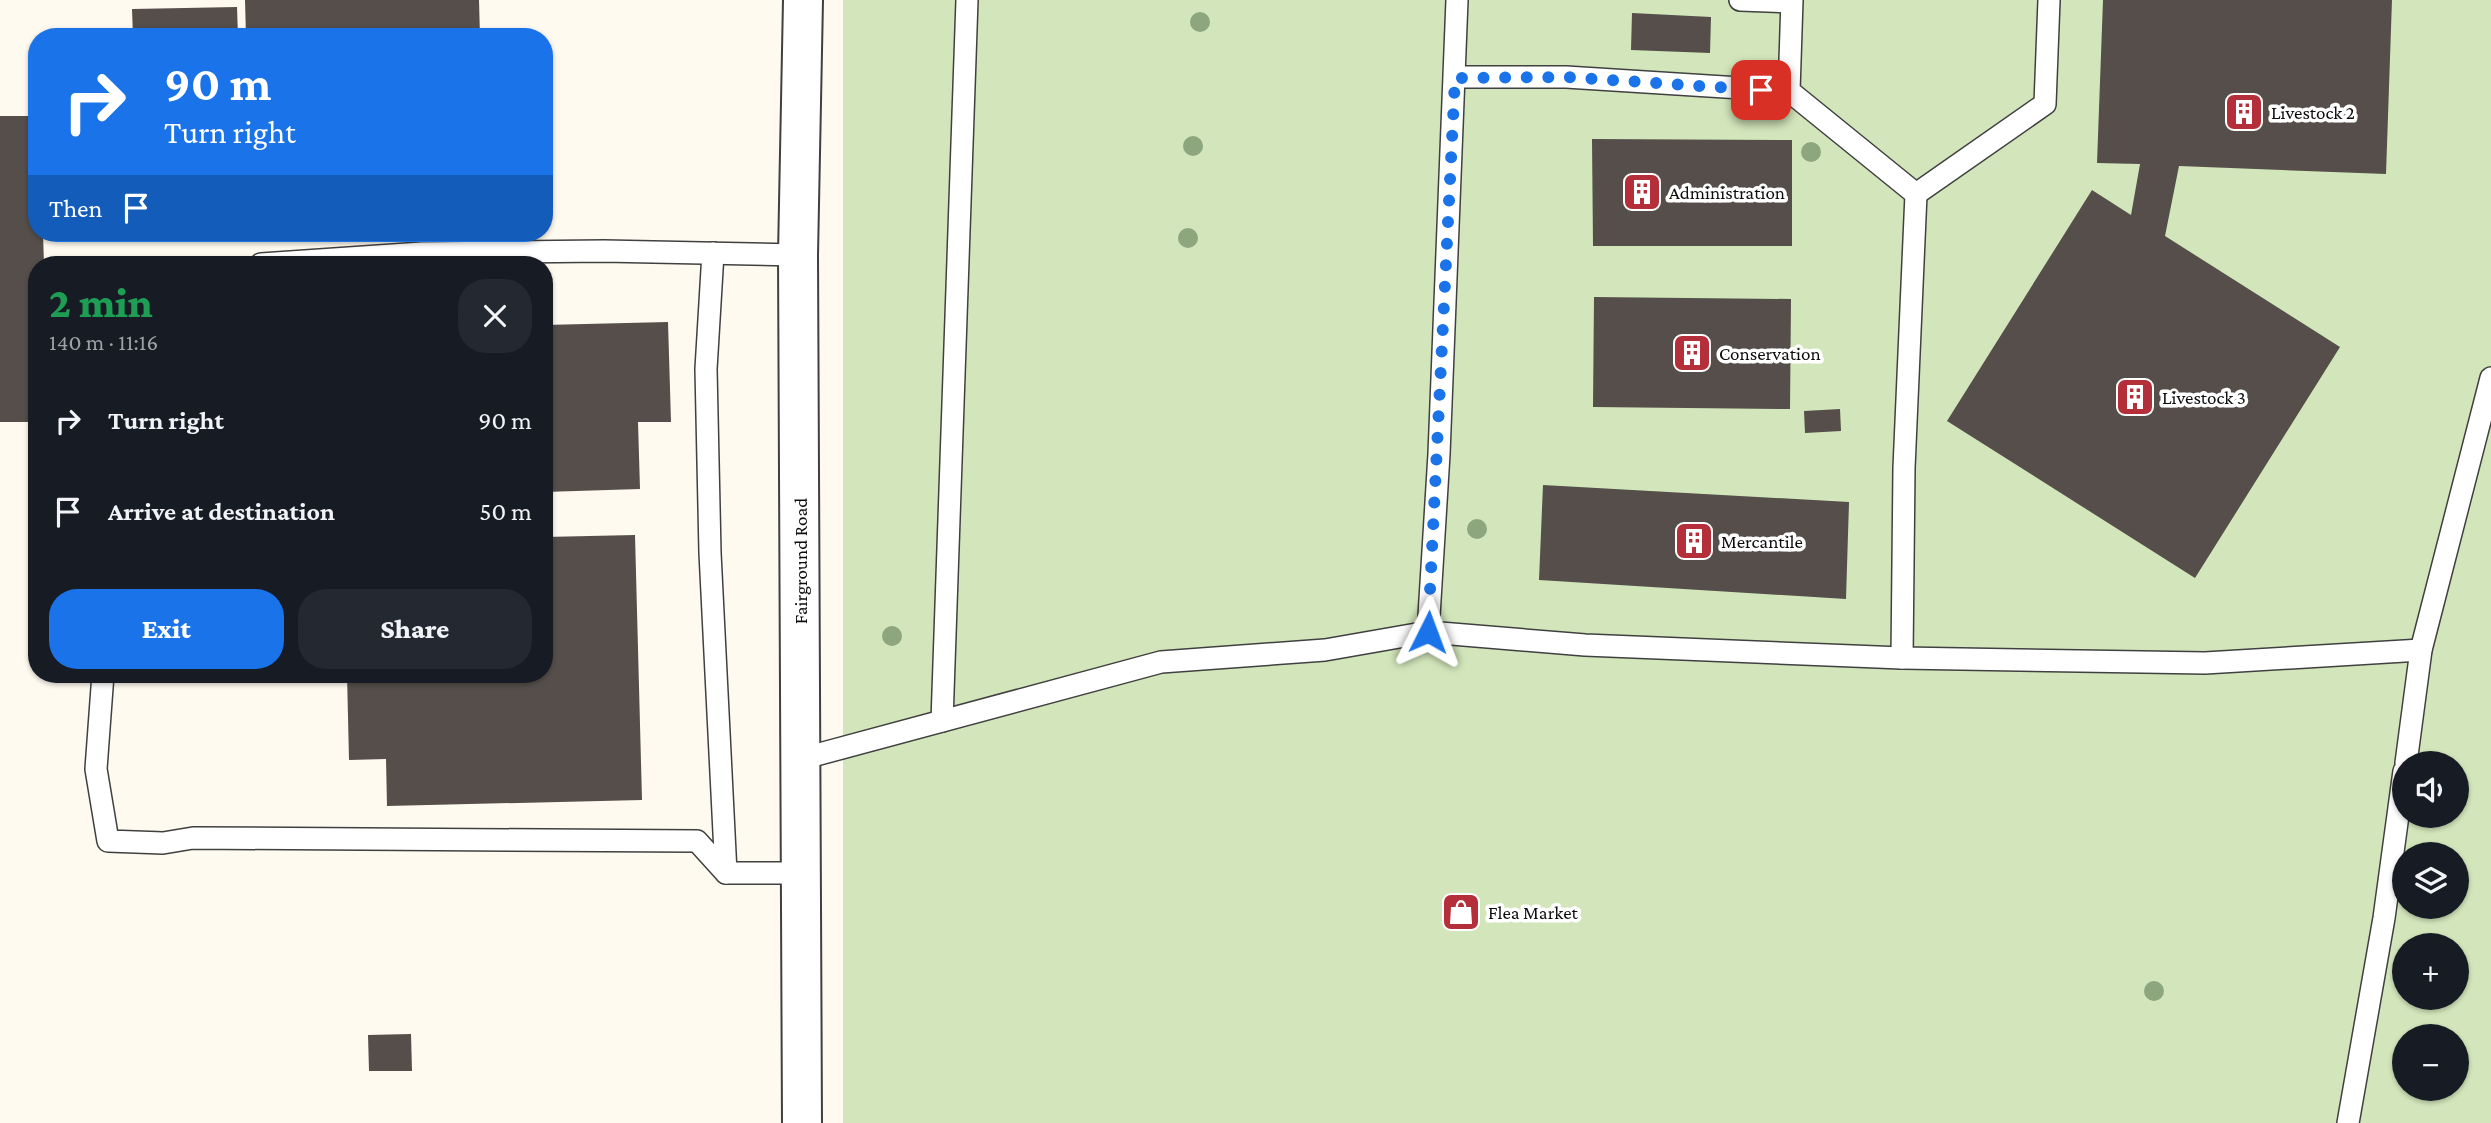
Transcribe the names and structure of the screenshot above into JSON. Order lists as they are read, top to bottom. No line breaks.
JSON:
{"streets":{"street":["Fairground Road"]},"places":{"building":["Livestock 2","Administration","Conservation","Livestock 3","Mercantile"],"shop":["Flea Market"]},"page":{"turn":["90 m","Turn right"],"then":"Then","heading":["2 min","140 m · 11:16"],"list":[{"name":"Turn right","value":"90 m"},{"name":"Arrive at destination","value":"50 m"}],"buttons":["Exit","Share"],"map_buttons":["+","−"]}}
